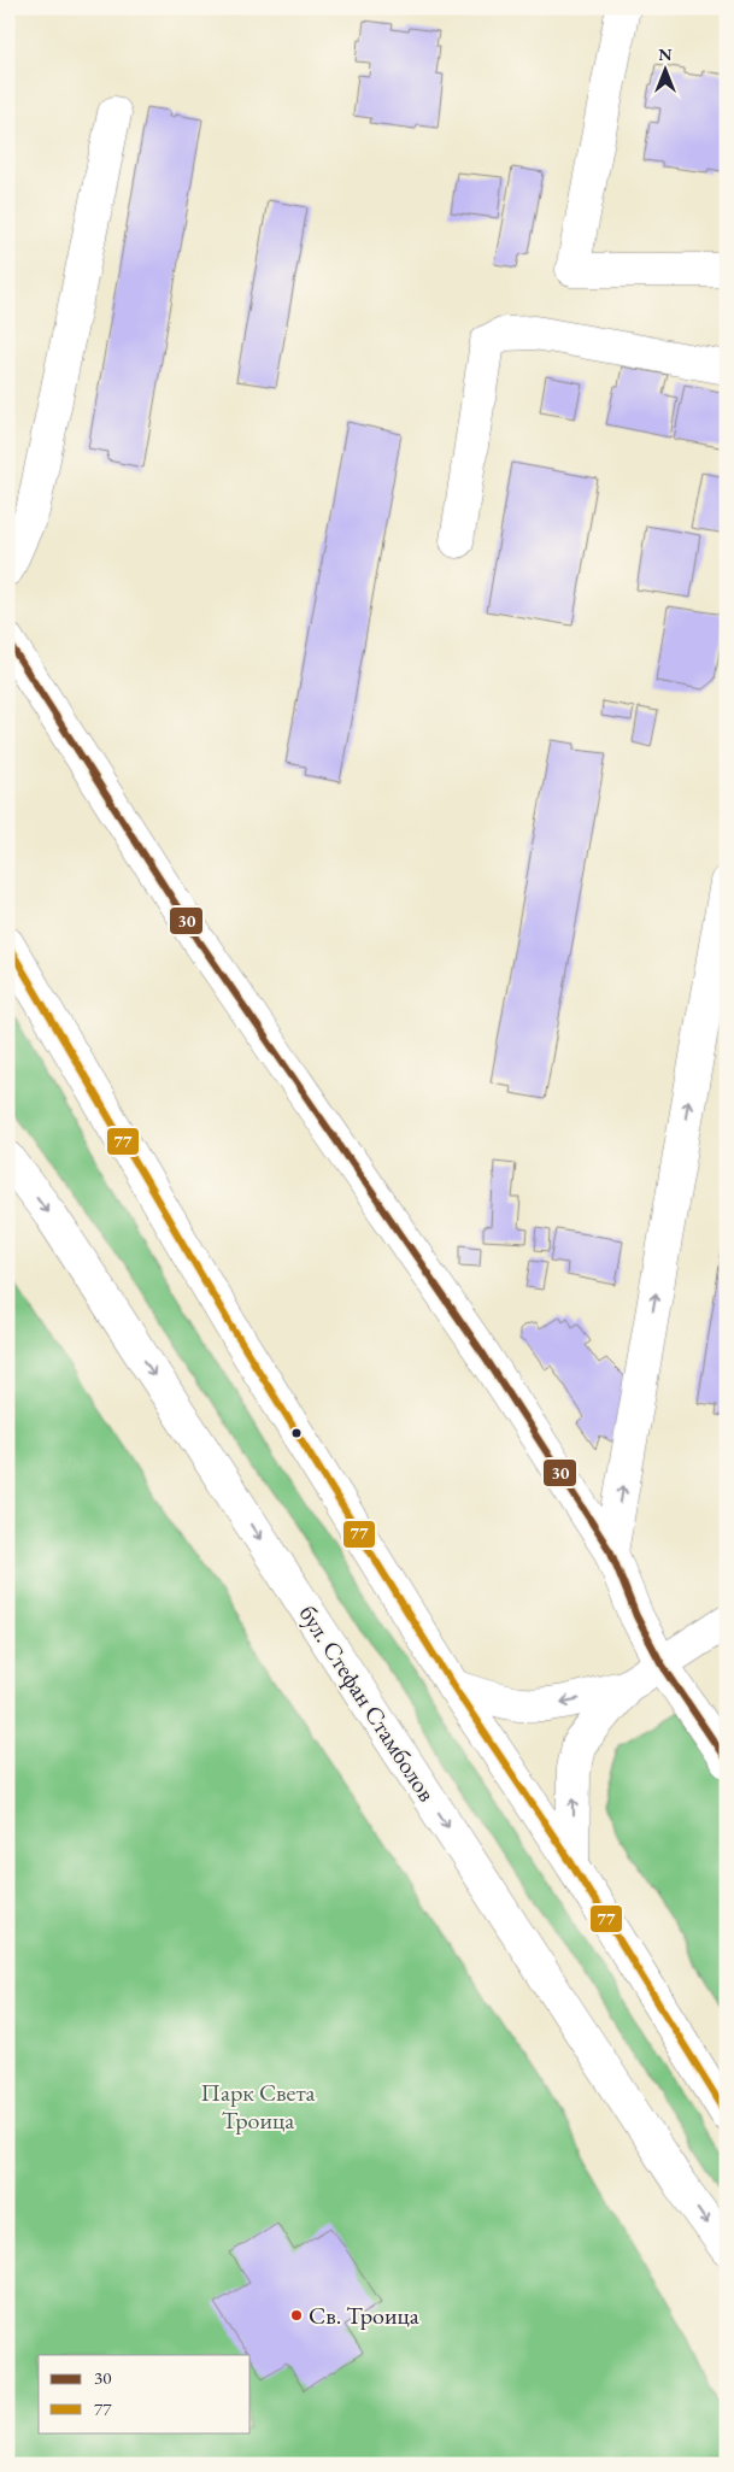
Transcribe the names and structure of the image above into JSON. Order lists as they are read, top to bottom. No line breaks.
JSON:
{"streets":{"street":["бул. Стефан Стамболов"]},"parks":["Парк Света Троица"],"places":["Св. Троица"],"lines":["transit line 30","transit line 77"],"legend":["30","77"],"north":"top"}
